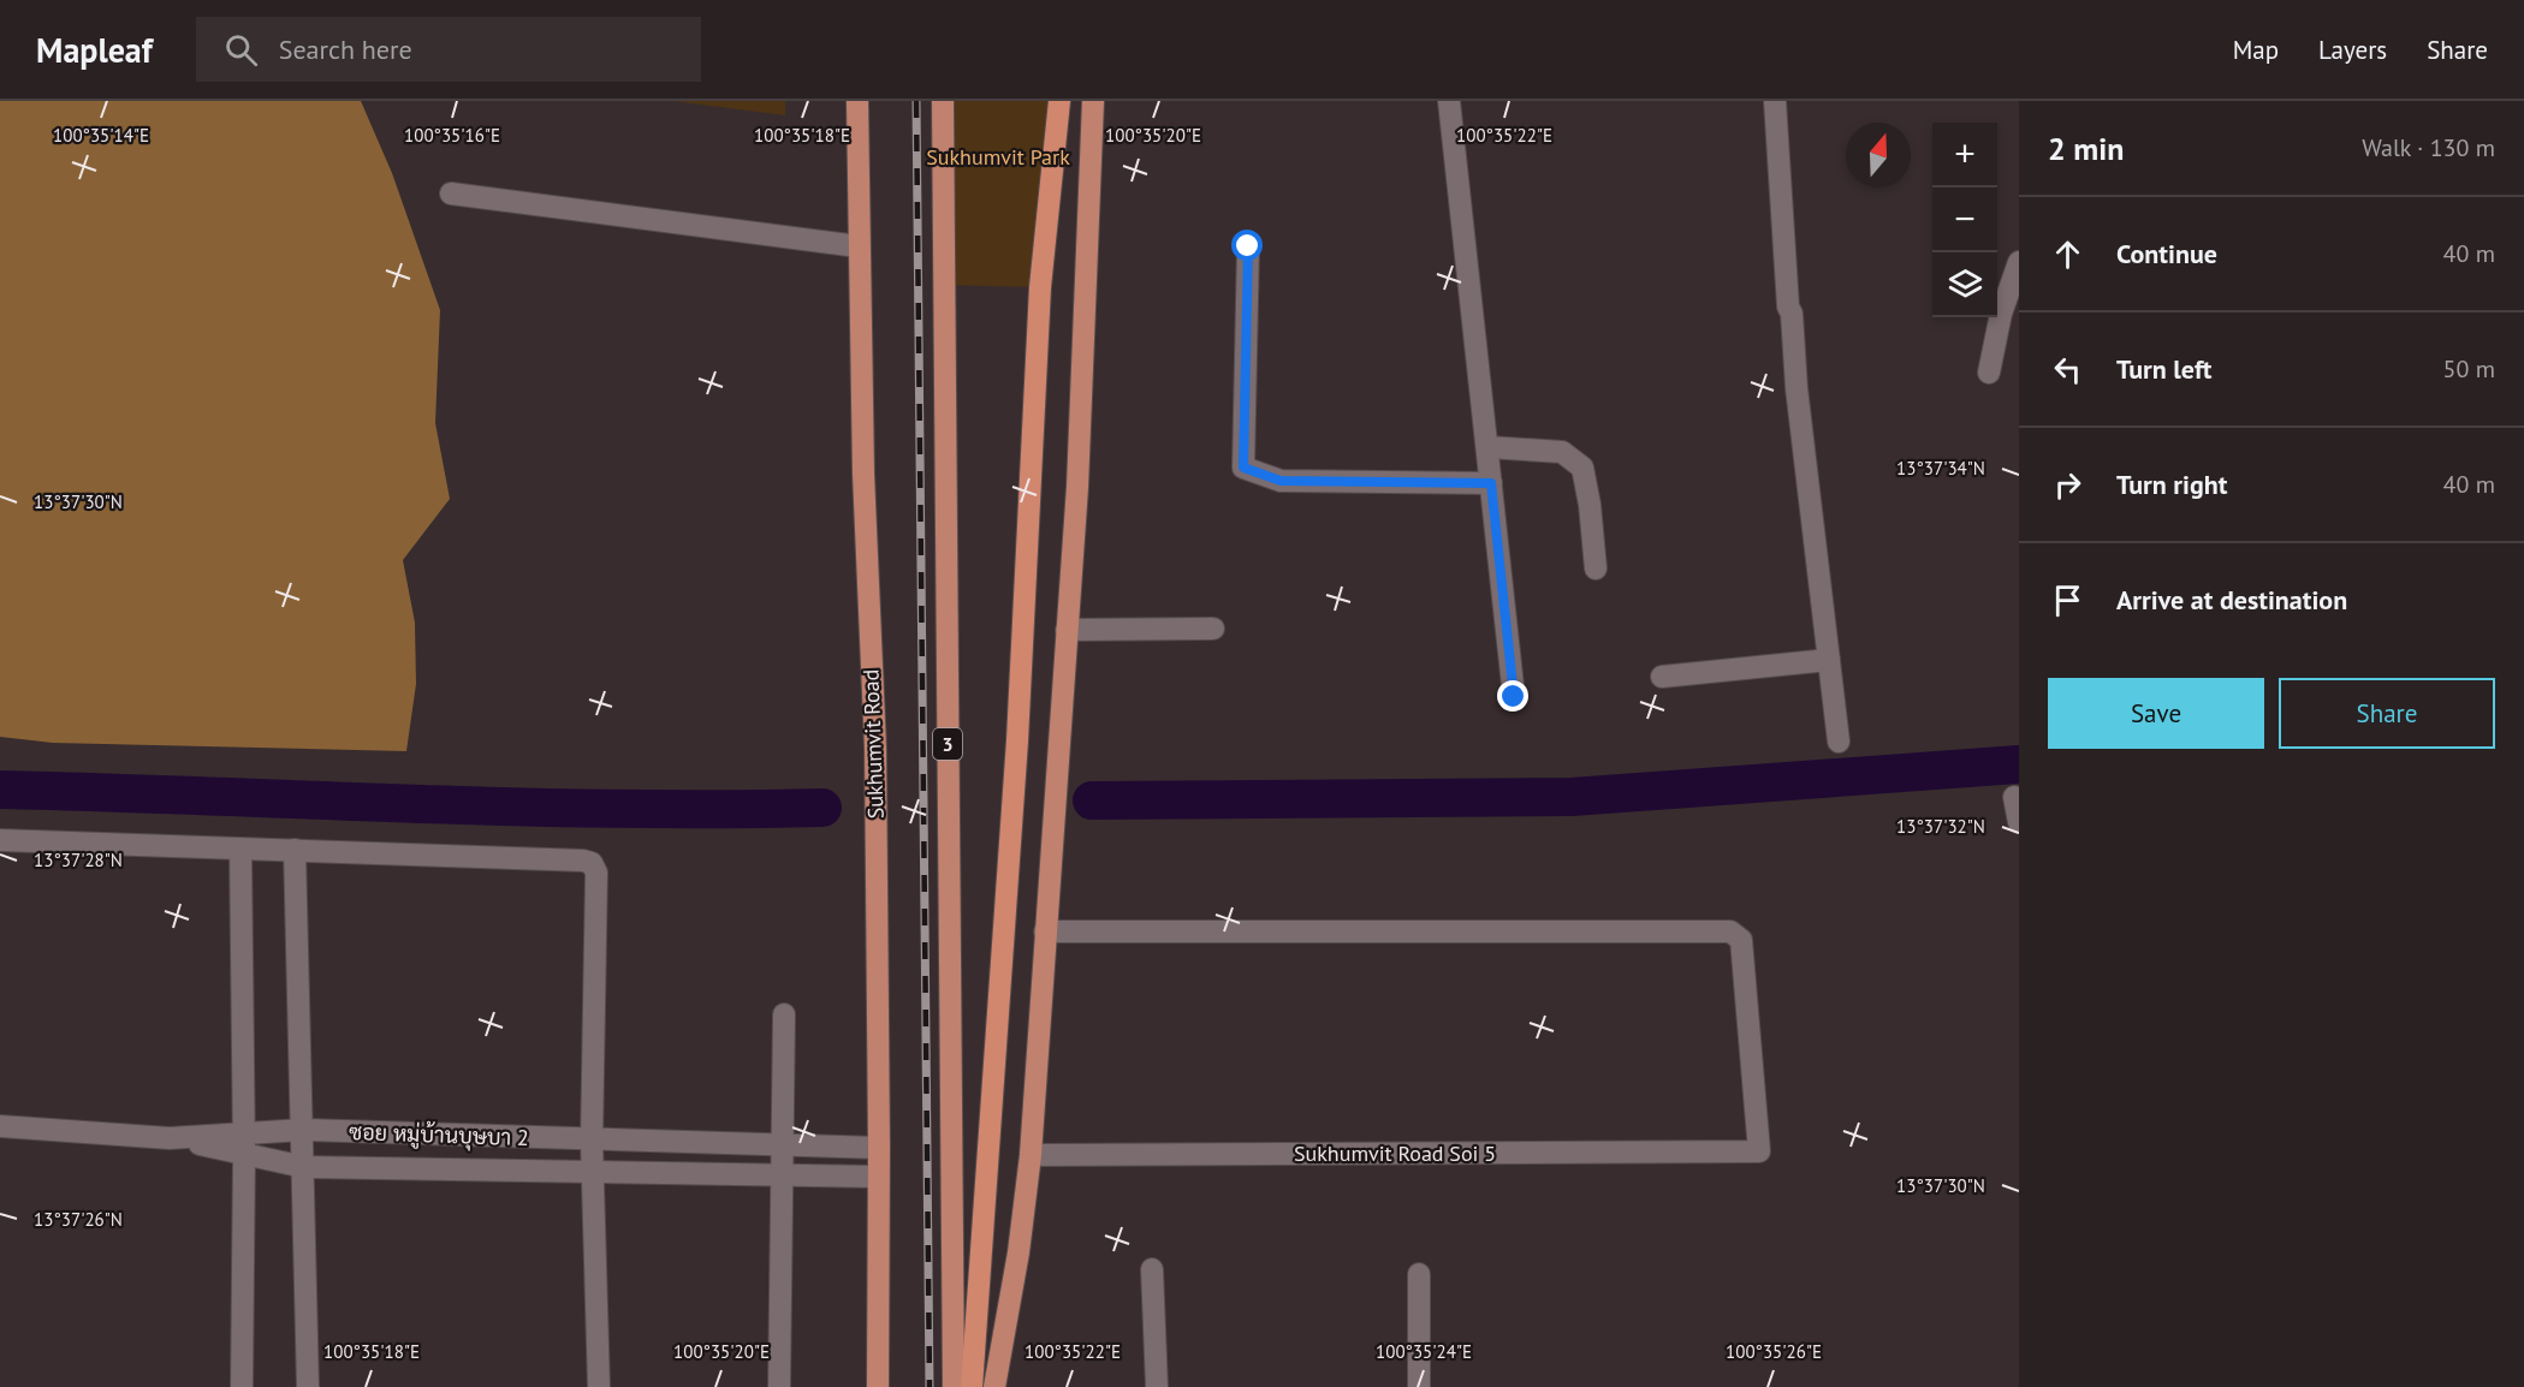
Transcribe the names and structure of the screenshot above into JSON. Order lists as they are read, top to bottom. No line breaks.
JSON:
{"streets":{"highway":["Sukhumvit Road","3"],"street":["ซอย หมู่บ้านบุษบา 2","Sukhumvit Road Soi 5"]},"crossings":[["Sukhumvit Road","ซอย หมู่บ้านบุษบา 2"]],"parks":["Sukhumvit Park"],"north":"top","page":{"header":"Mapleaf","search":"Search here","nav":["Map","Layers","Share"],"heading":["2 min","Walk · 130 m"],"map_buttons":["+","−"],"list":[["Continue","40 m"],["Turn left","50 m"],["Turn right","40 m"],"Arrive at destination"],"buttons":["Save","Share"]},"coordinates":["100°35'14\"E","100°35'16\"E","100°35'18\"E","100°35'20\"E","100°35'22\"E","13°37'34\"N","13°37'30\"N","13°37'32\"N","13°37'28\"N","13°37'26\"N","100°35'24\"E","100°35'26\"E"]}
